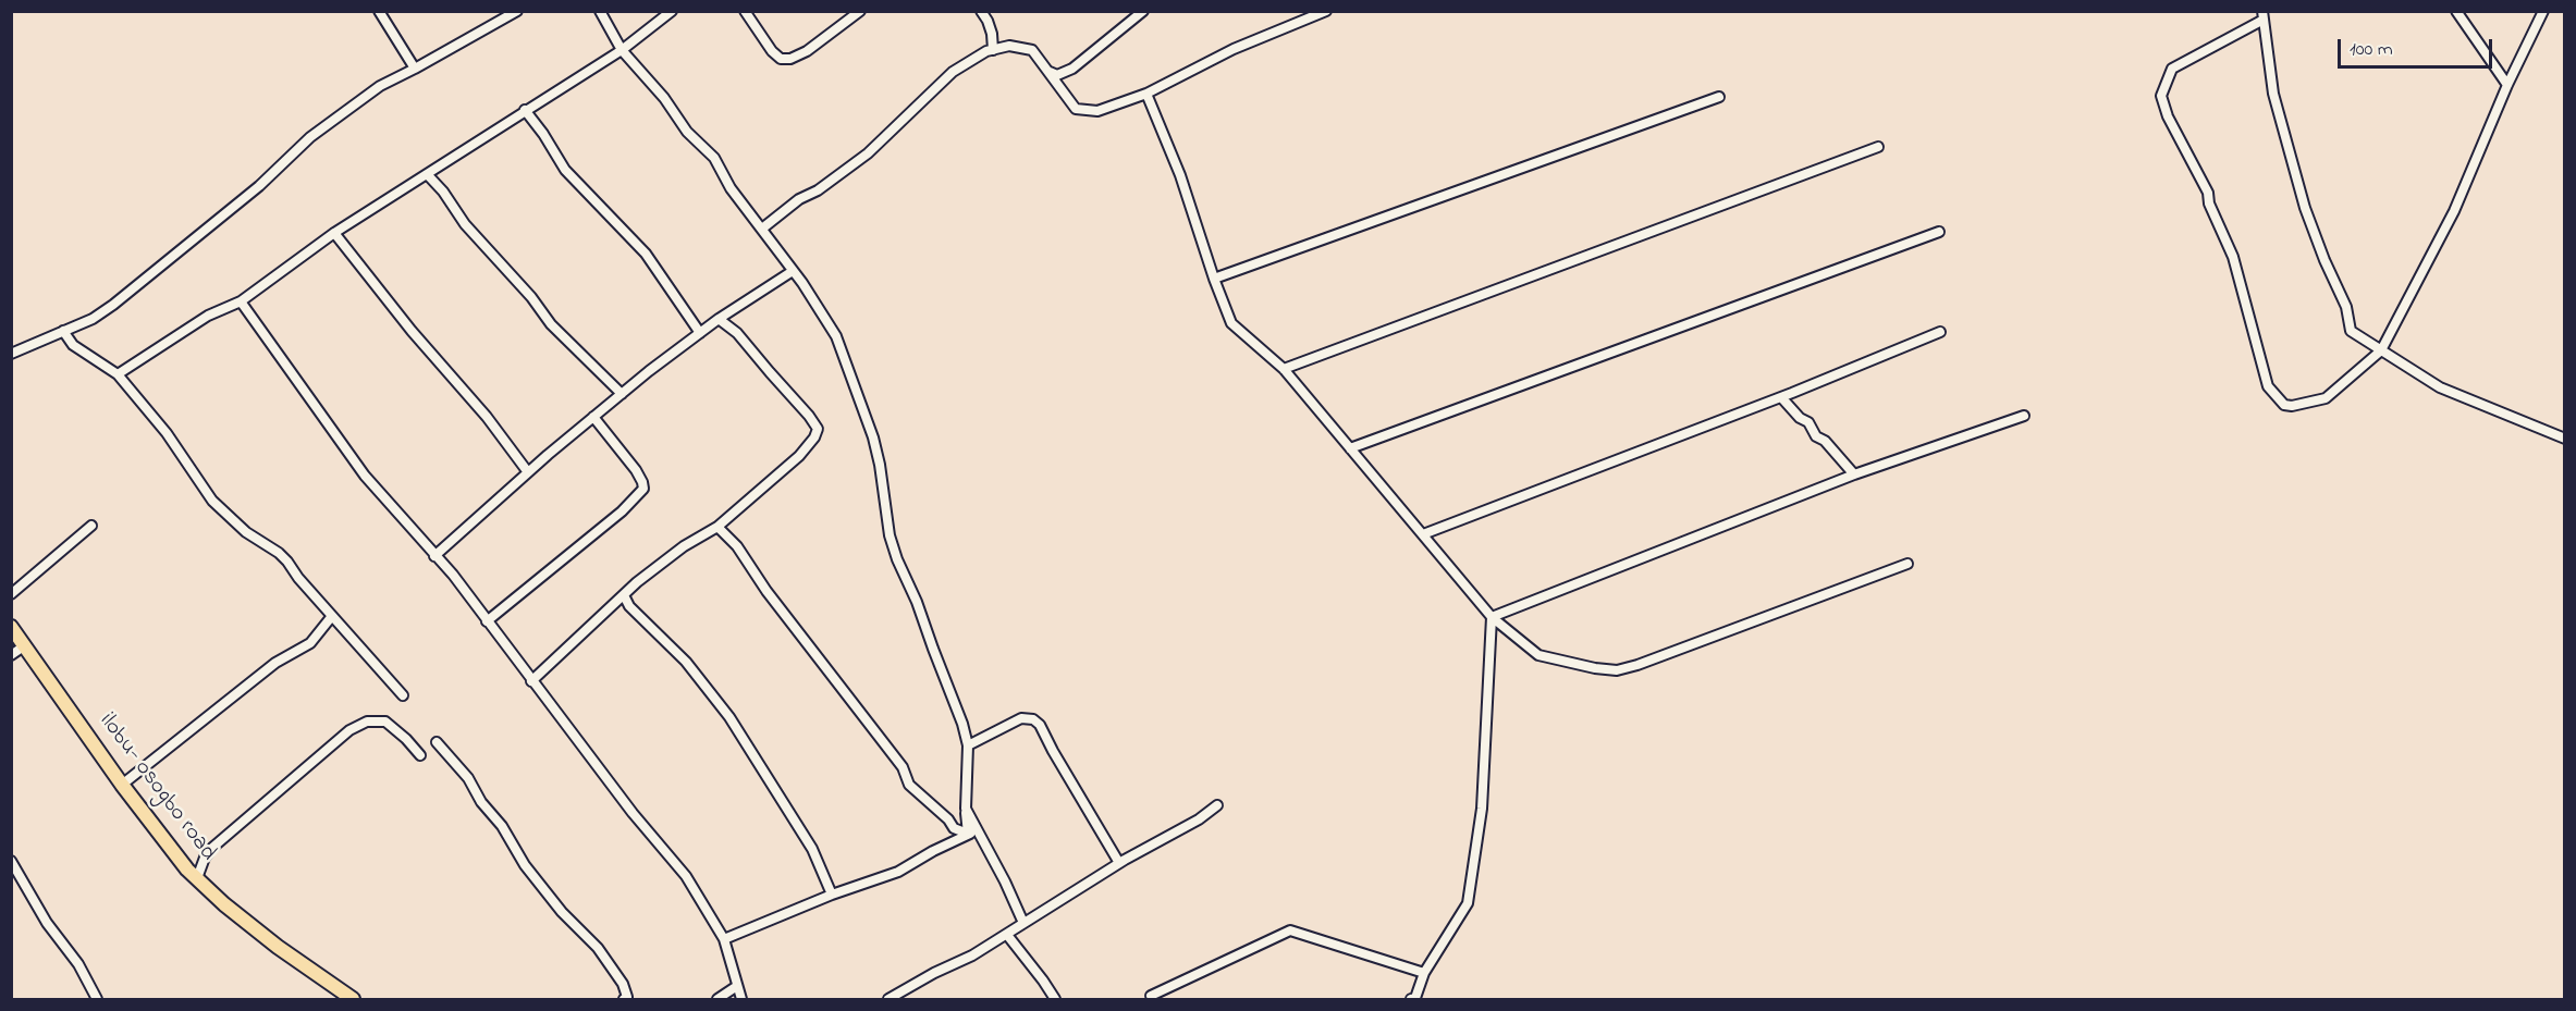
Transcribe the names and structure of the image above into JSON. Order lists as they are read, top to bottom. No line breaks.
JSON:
{"streets":{"main road":["ilobu- osogbo road"]},"scale_bar":"100 m"}
